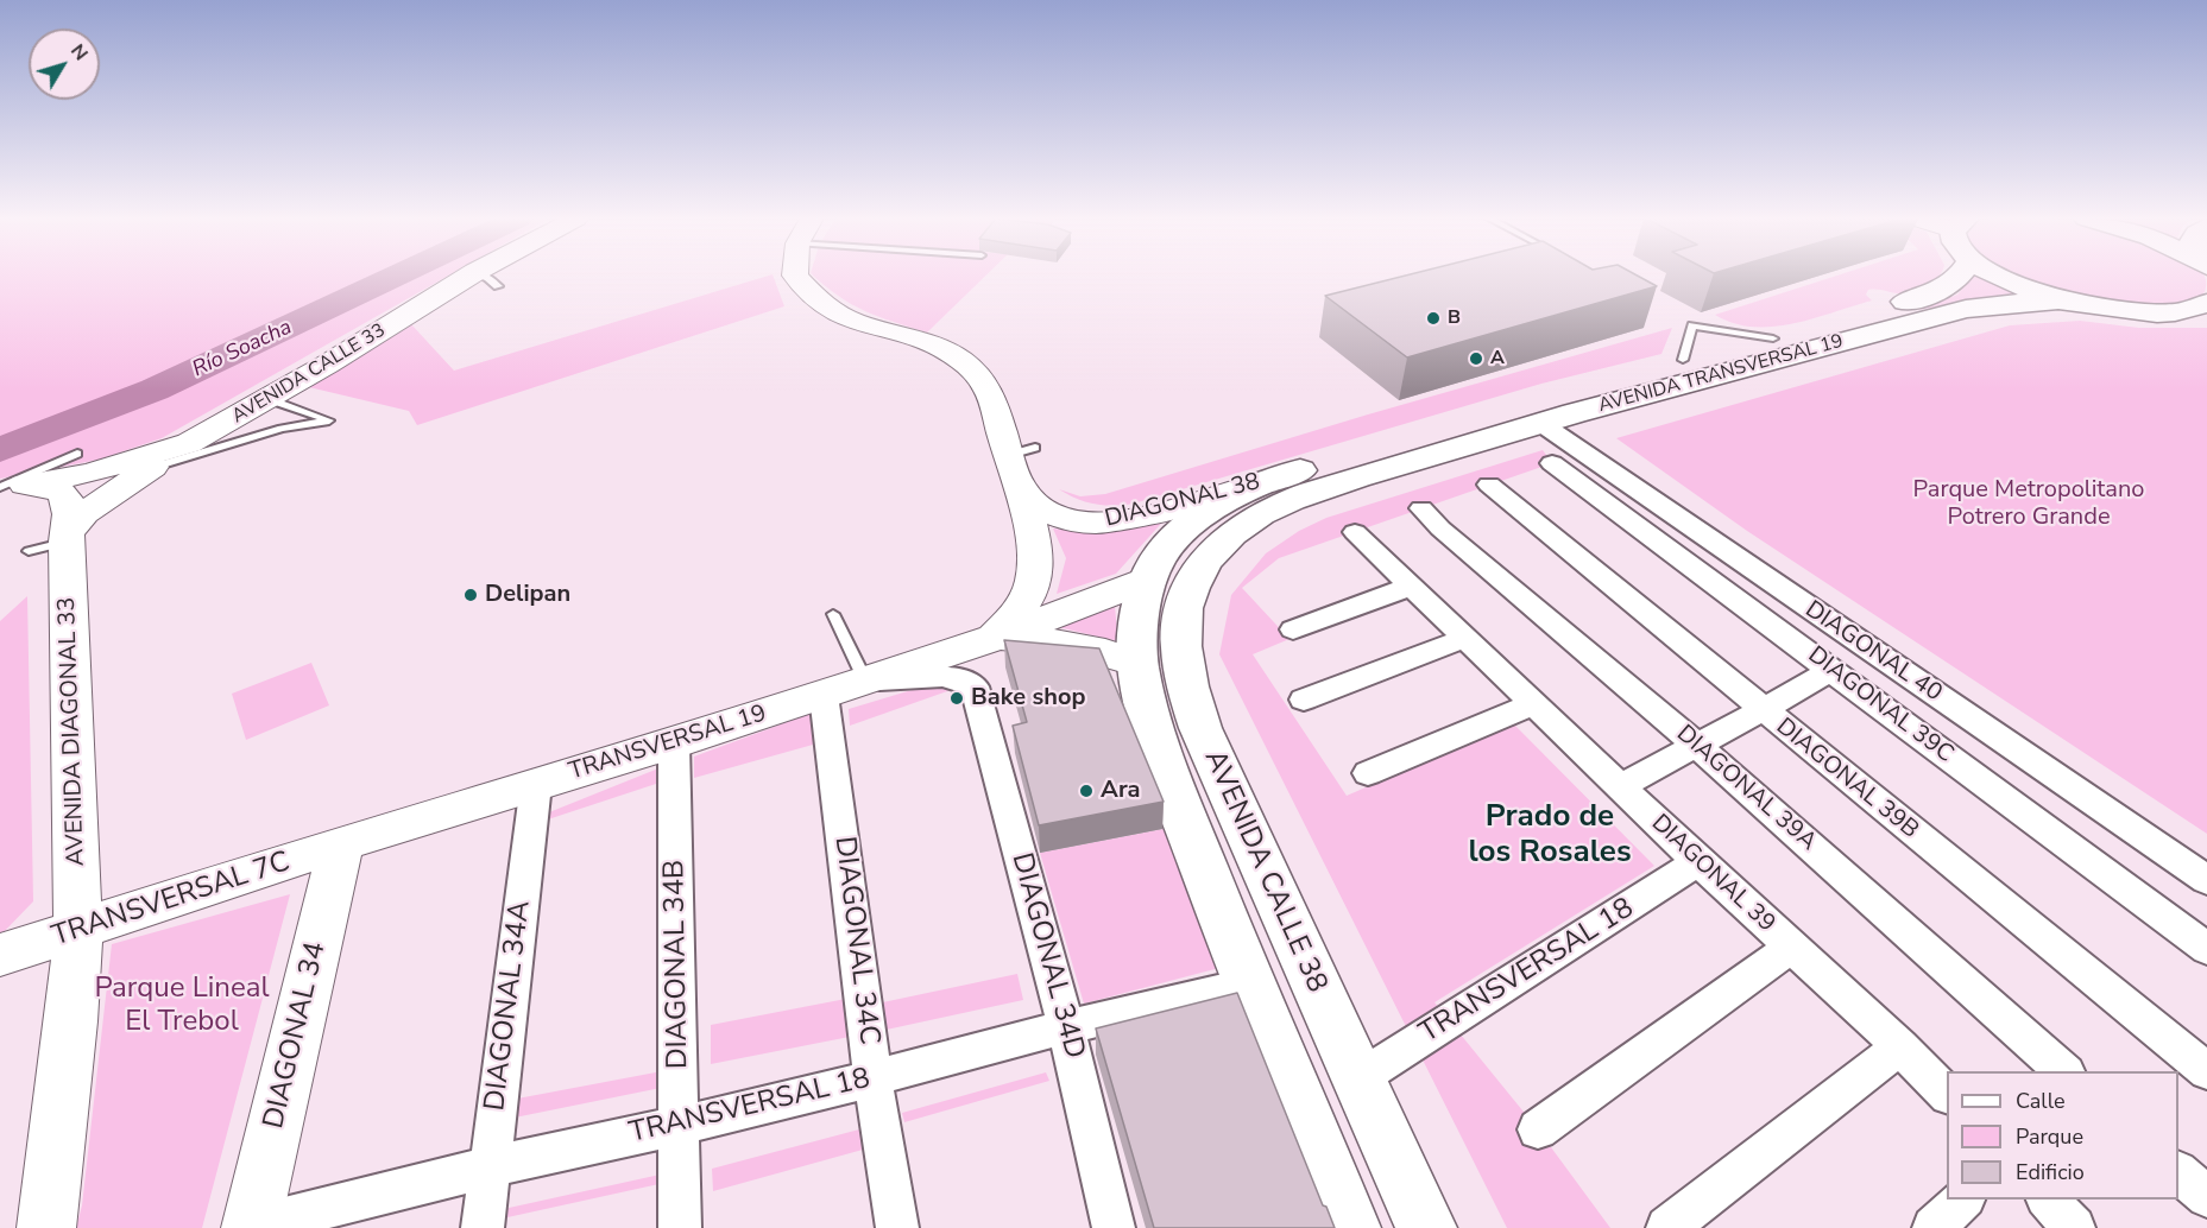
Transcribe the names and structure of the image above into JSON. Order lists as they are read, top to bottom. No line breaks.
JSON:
{"streets":{"main road":["AVENIDA CALLE 33","AVENIDA TRANSVERSAL 19","DIAGONAL 38","AVENIDA DIAGONAL 33","TRANSVERSAL 19","AVENIDA CALLE 38","TRANSVERSAL 7C","DIAGONAL 34"],"street":["DIAGONAL 40","DIAGONAL 39C","DIAGONAL 39B","DIAGONAL 39A","DIAGONAL 39","DIAGONAL 34C","DIAGONAL 34D","DIAGONAL 34B","TRANSVERSAL 18","DIAGONAL 34A"]},"crossings":[["AVENIDA TRANSVERSAL 19","DIAGONAL 38"],["AVENIDA TRANSVERSAL 19","DIAGONAL 40"],["AVENIDA TRANSVERSAL 19","TRANSVERSAL 19"],["AVENIDA TRANSVERSAL 19","AVENIDA CALLE 38"],["DIAGONAL 38","TRANSVERSAL 19"],["AVENIDA DIAGONAL 33","TRANSVERSAL 7C"],["TRANSVERSAL 19","AVENIDA CALLE 38"],["TRANSVERSAL 19","TRANSVERSAL 7C"],["TRANSVERSAL 19","DIAGONAL 34C"],["TRANSVERSAL 19","DIAGONAL 34D"],["TRANSVERSAL 19","DIAGONAL 34B"],["TRANSVERSAL 19","DIAGONAL 34A"],["TRANSVERSAL 19","DIAGONAL 34"],["AVENIDA CALLE 38","TRANSVERSAL 18"],["DIAGONAL 39","TRANSVERSAL 18"],["TRANSVERSAL 7C","DIAGONAL 34"],["DIAGONAL 34C","TRANSVERSAL 18"],["DIAGONAL 34D","TRANSVERSAL 18"],["DIAGONAL 34B","TRANSVERSAL 18"],["TRANSVERSAL 18","DIAGONAL 34A"],["TRANSVERSAL 18","DIAGONAL 34"]],"districts":["Prado de los Rosales"],"water":["Río Soacha"],"parks":["Parque Metropolitano Potrero Grande","Parque Lineal El Trebol"],"places":["B","A","Delipan","Bake shop","Ara"],"legend":["Calle","Parque","Edificio"],"north":"top right"}
